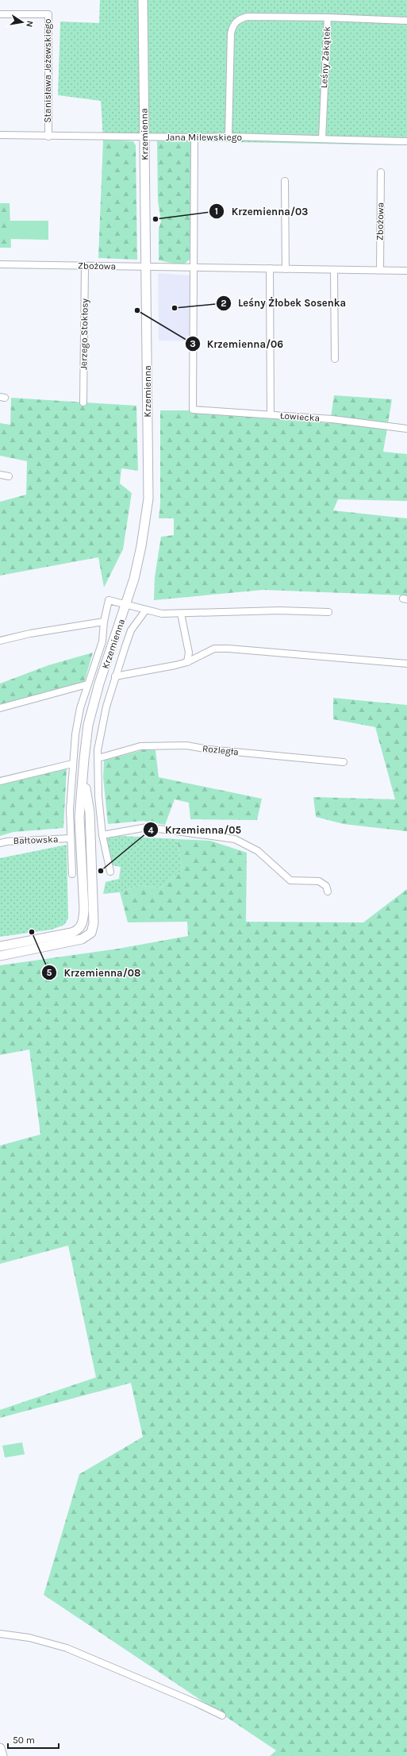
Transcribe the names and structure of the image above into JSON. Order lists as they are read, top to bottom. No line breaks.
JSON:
{"streets":{"main road":["Krzemienna"],"street":["Leśny Zakątek","Stanisława Jeżewskiego","Jana Milewskiego","Zbożowa","Jerzego Stokłosy","Łowiecka","Rozległa","Bałtowska"]},"crossings":[["Leśny Zakątek","Jana Milewskiego"],["Stanisława Jeżewskiego","Jana Milewskiego"],["Krzemienna","Jana Milewskiego"],["Krzemienna","Zbożowa"],["Zbożowa","Jerzego Stokłosy"],["Zbożowa","Łowiecka"]],"places":["Krzemienna/03","Leśny Żłobek Sosenka","Krzemienna/06","Krzemienna/05","Krzemienna/08"],"scale_bar":"50 m","north":"right"}
